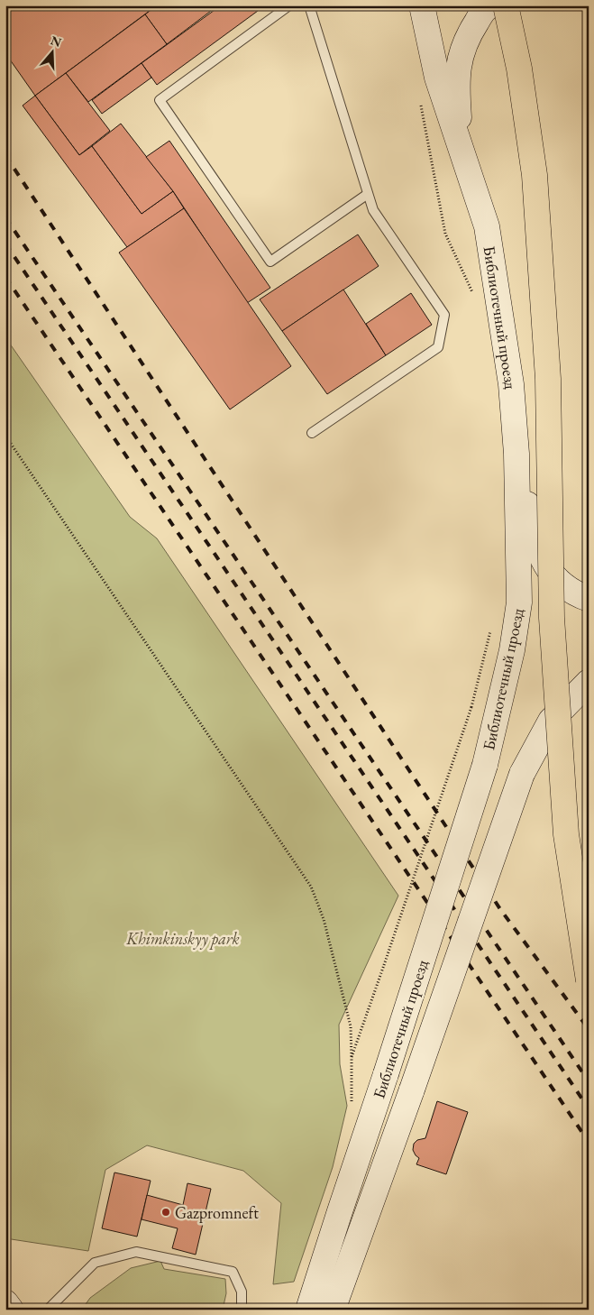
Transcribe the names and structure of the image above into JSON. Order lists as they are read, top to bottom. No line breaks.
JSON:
{"streets":{"main road":["Библиотечный проезд"]},"parks":["Khimkinskyy park"],"places":["Gazpromneft"],"north":"top"}
